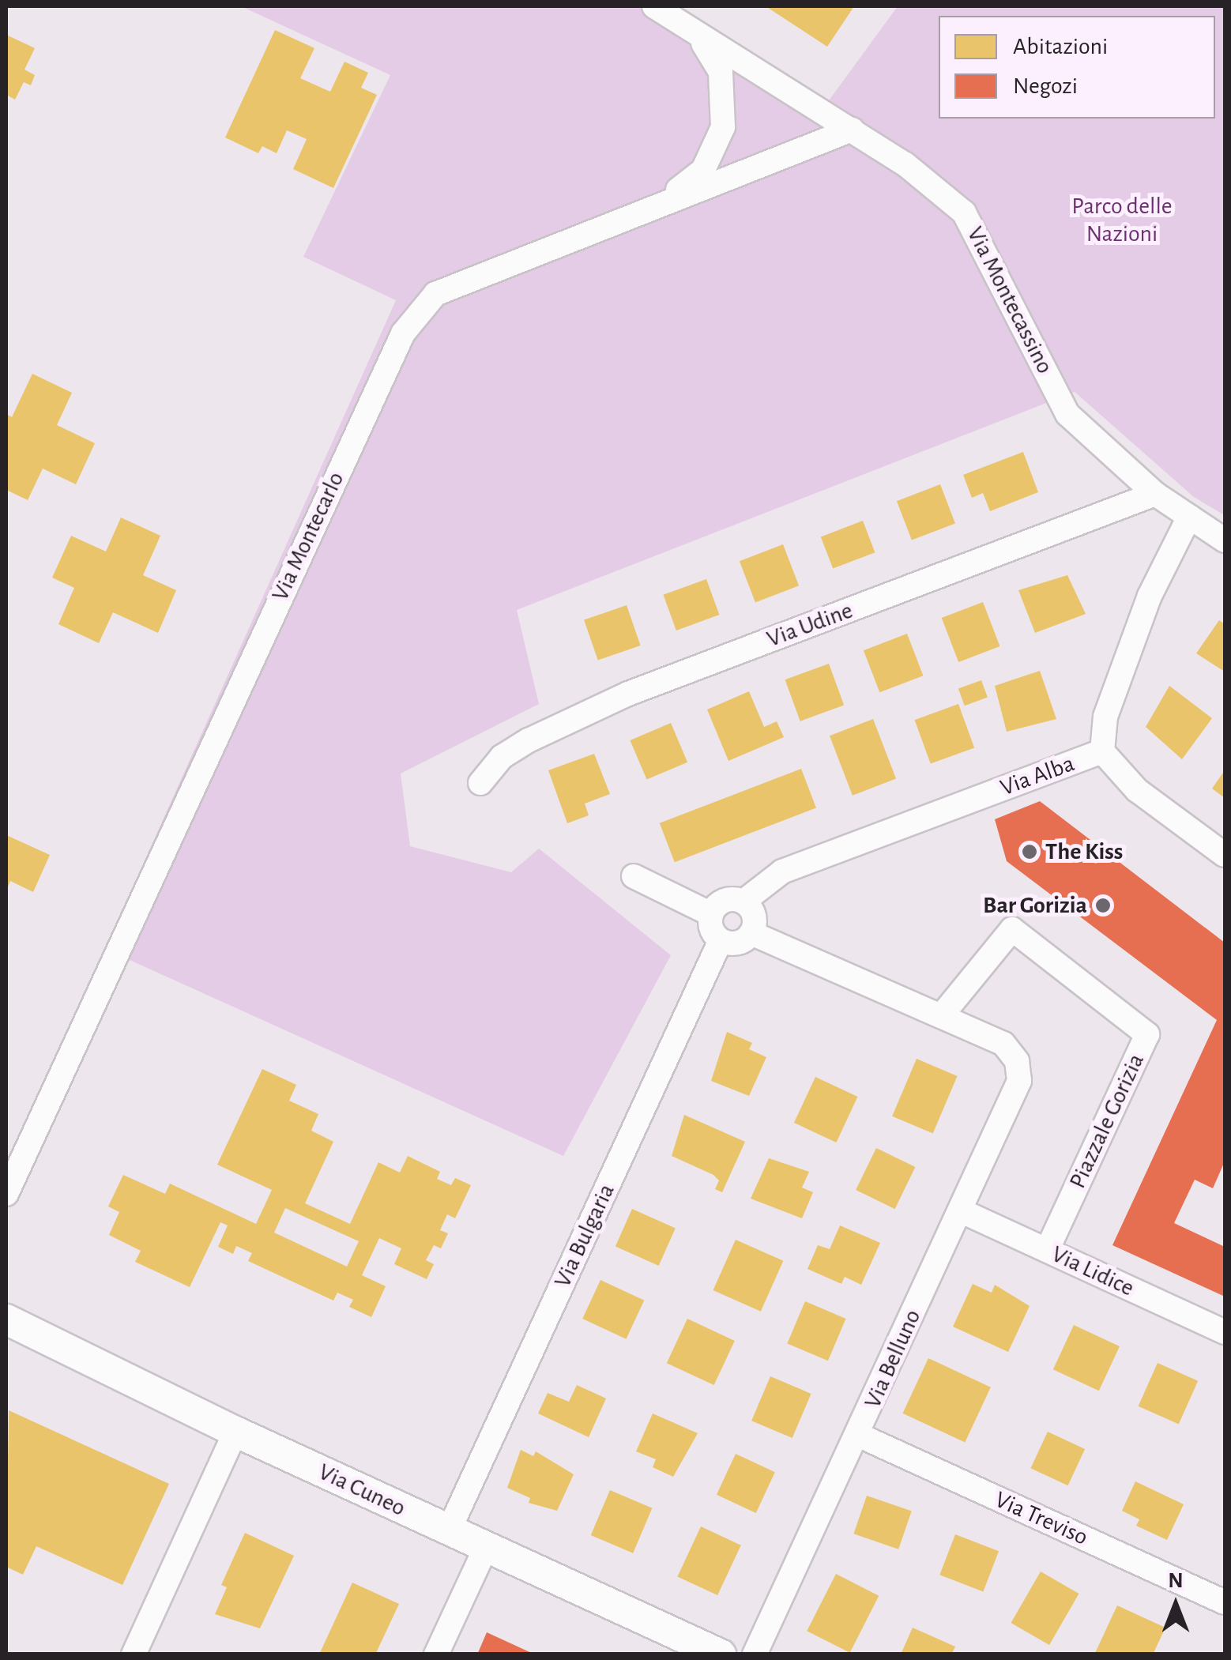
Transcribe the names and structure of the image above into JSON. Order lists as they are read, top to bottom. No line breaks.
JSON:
{"streets":{"street":["Via Montecassino","Via Montecarlo","Via Udine","Via Alba","Piazzale Gorizia","Via Bulgaria","Via Lidice","Via Belluno","Via Cuneo","Via Treviso"]},"crossings":[["Via Montecassino","Via Montecarlo"],["Via Montecassino","Via Udine"],["Via Montecassino","Via Alba"],["Via Alba","Via Bulgaria"],["Piazzale Gorizia","Via Lidice"],["Piazzale Gorizia","Via Belluno"],["Via Bulgaria","Via Cuneo"],["Via Lidice","Via Belluno"],["Via Belluno","Via Treviso"]],"parks":["Parco delle Nazioni"],"places":["The Kiss","Bar Gorizia"],"legend":["Abitazioni","Negozi"],"north":"top"}
